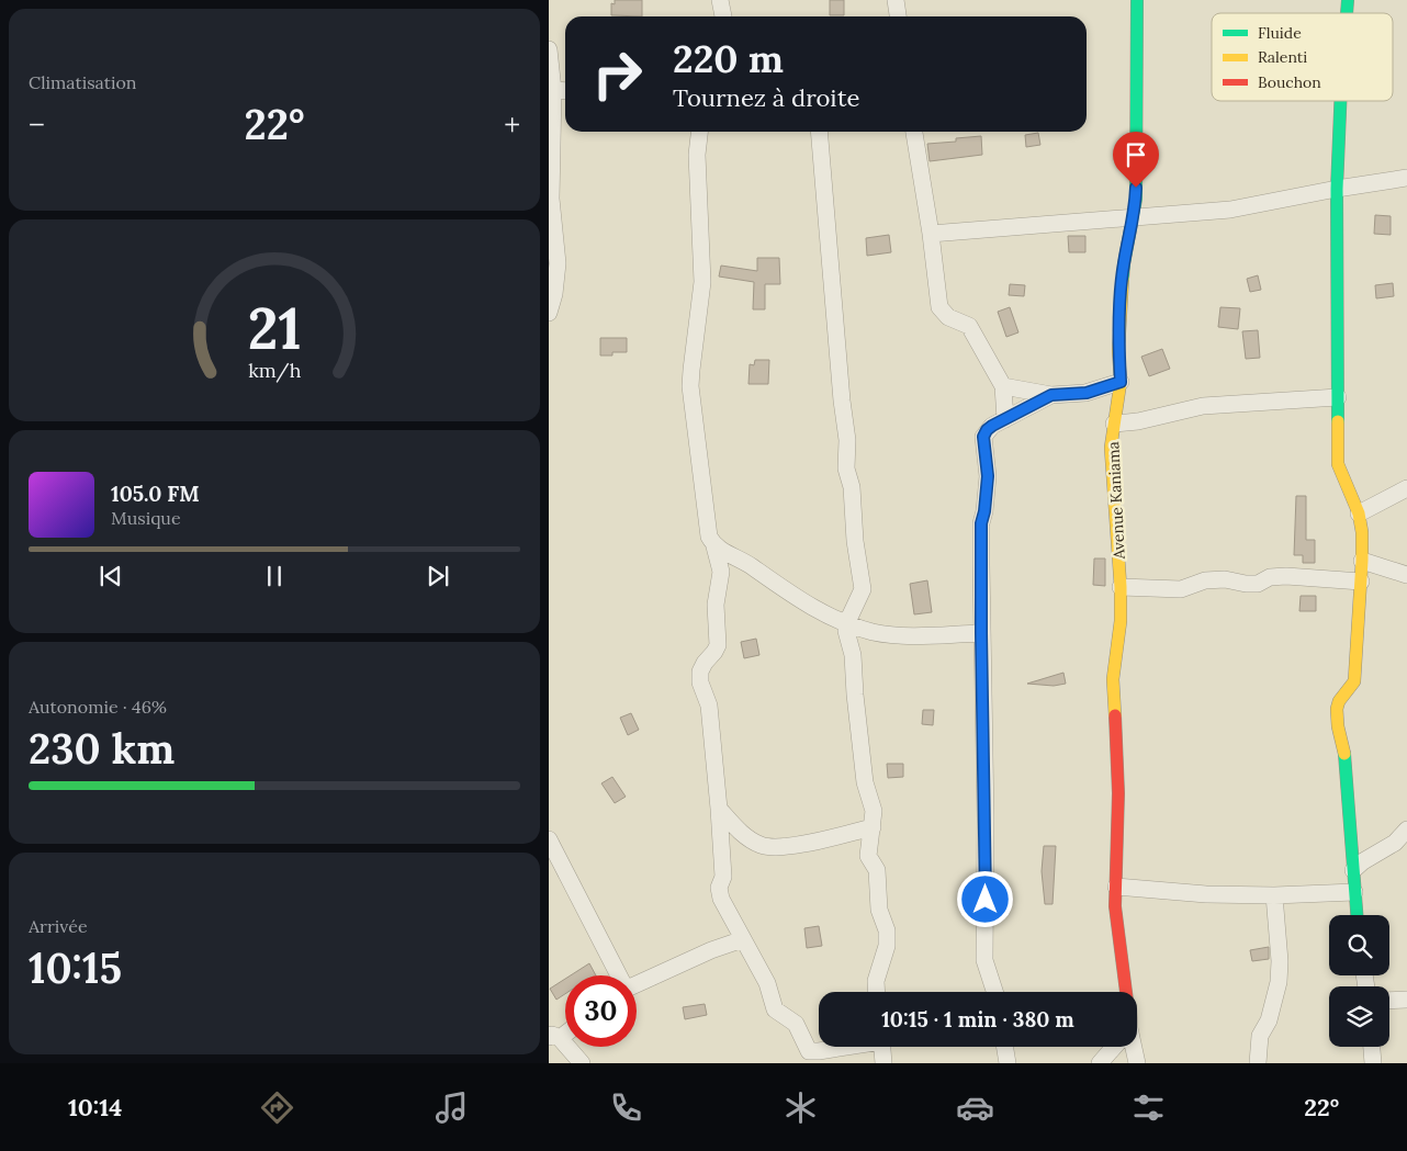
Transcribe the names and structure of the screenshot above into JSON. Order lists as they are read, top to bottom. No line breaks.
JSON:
{"streets":{"street":["Avenue Kaniama"]},"legend":["Fluide","Ralenti","Bouchon"],"page":{"tile":["Climatisation",["Autonomie · 46%","230 km"],["Arrivée","10:15"]],"turn":["220 m","Tournez à droite"],"heat":["−","22°","+"],"song":["105.0 FM","Musique"],"limit":"30","trip":"10:15 · 1 min · 380 m","tabs":["10:14","22°"],"gauge":["21","km/h"]}}
